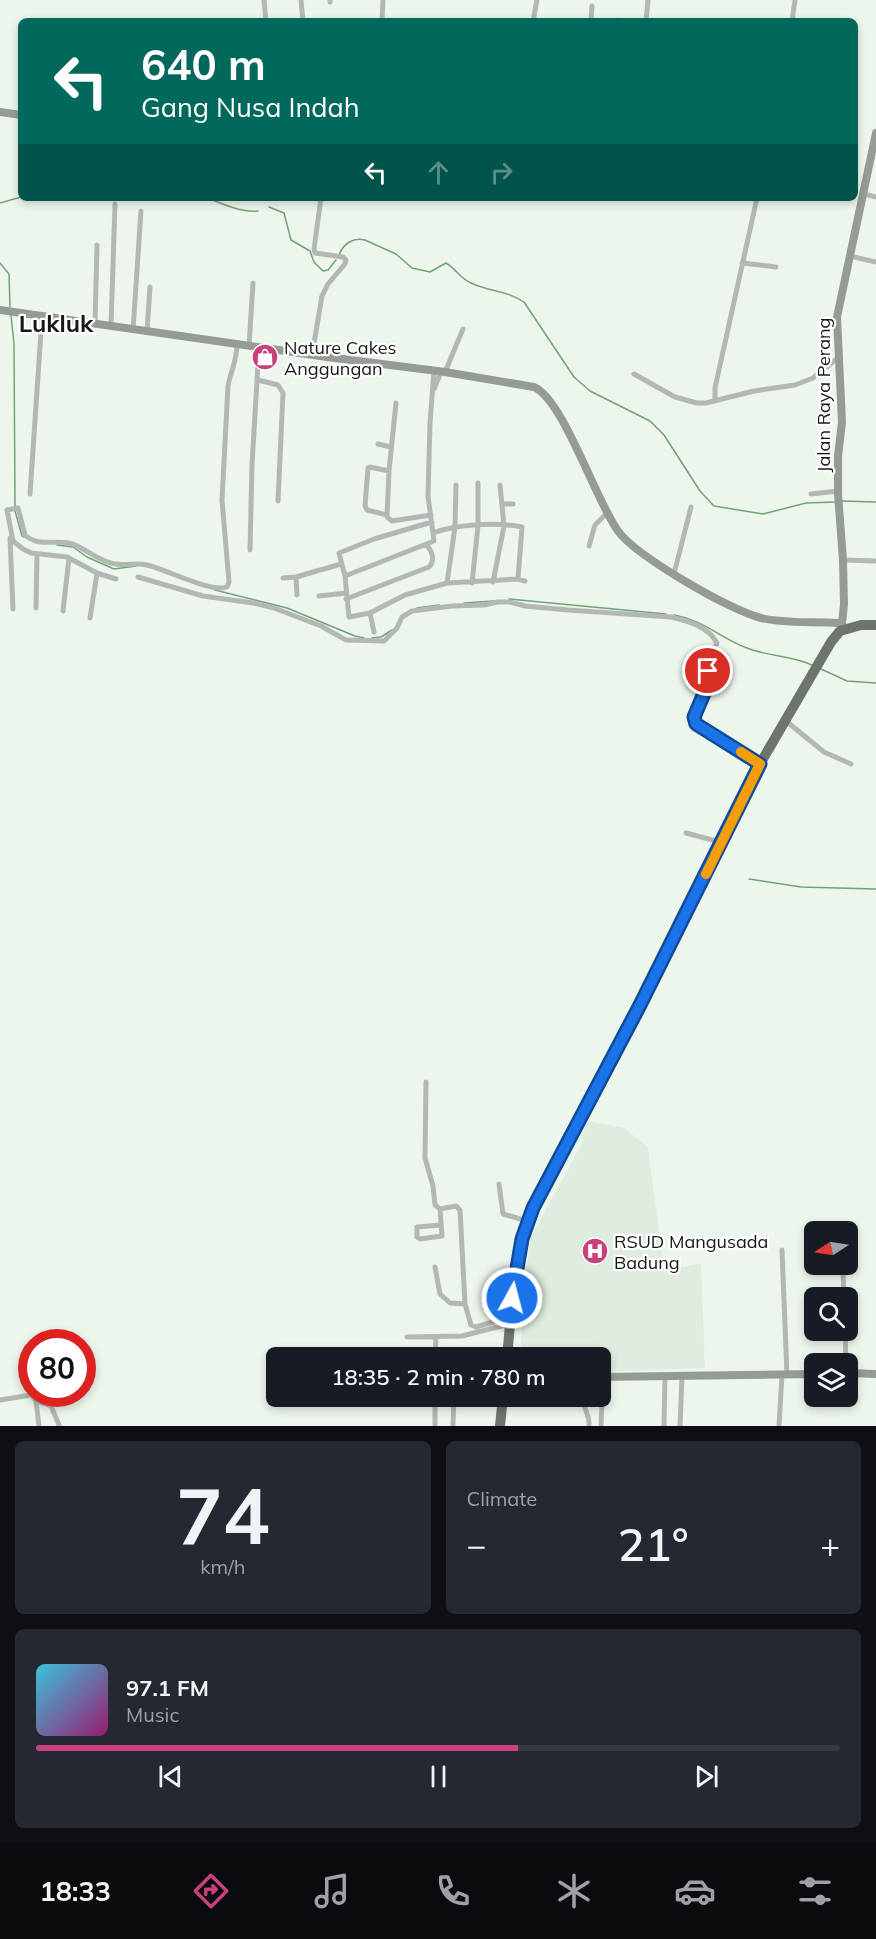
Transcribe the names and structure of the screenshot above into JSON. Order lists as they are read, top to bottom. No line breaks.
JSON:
{"streets":{"main road":["Jalan Raya Perang"]},"districts":["Lukluk"],"places":{"shop":["Nature Cakes Anggungan"],"hospital":["RSUD Mangusada Badung"]},"north":"left","page":{"turn":["640 m","Gang Nusa Indah"],"limit":"80","trip":"18:35 · 2 min · 780 m","tile":[["74","km/h"],"Climate"],"heat":["−","21°","+"],"song":["97.1 FM","Music"],"tabs":"18:33"}}
